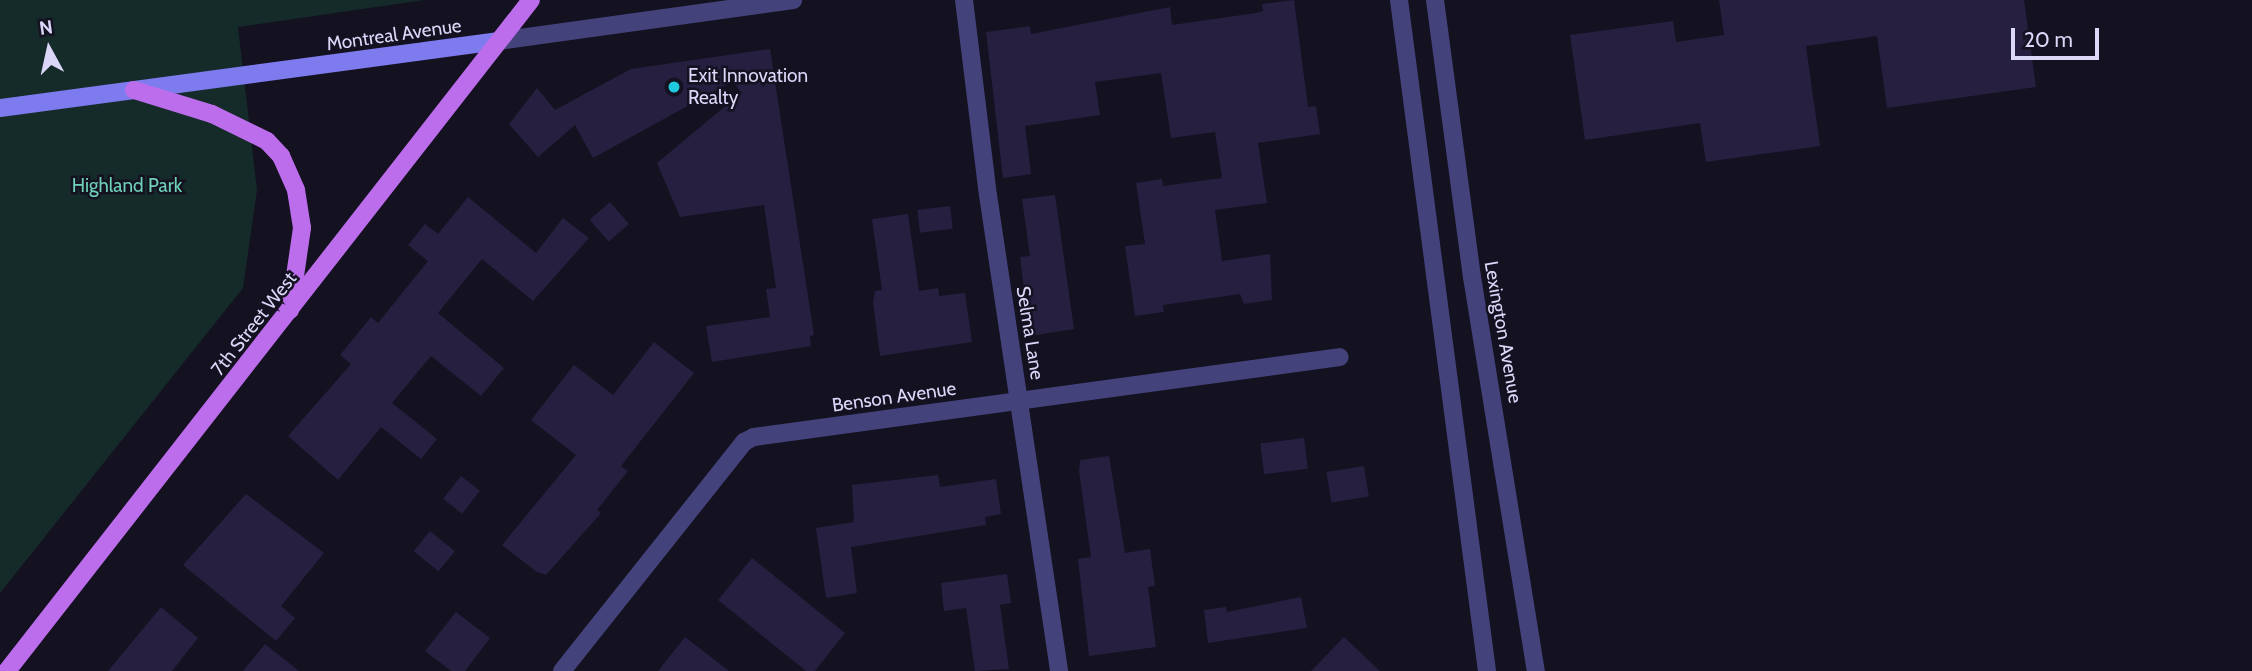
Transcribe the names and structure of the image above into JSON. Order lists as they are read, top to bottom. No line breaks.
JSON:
{"streets":{"main road":["Montreal Avenue","7th Street West"],"street":["Lexington Avenue","Selma Lane","Benson Avenue"]},"crossings":[["Montreal Avenue","7th Street West"],["Selma Lane","Benson Avenue"]],"parks":["Highland Park"],"places":["Exit Innovation Realty"],"scale_bar":"20 m","north":"top"}
